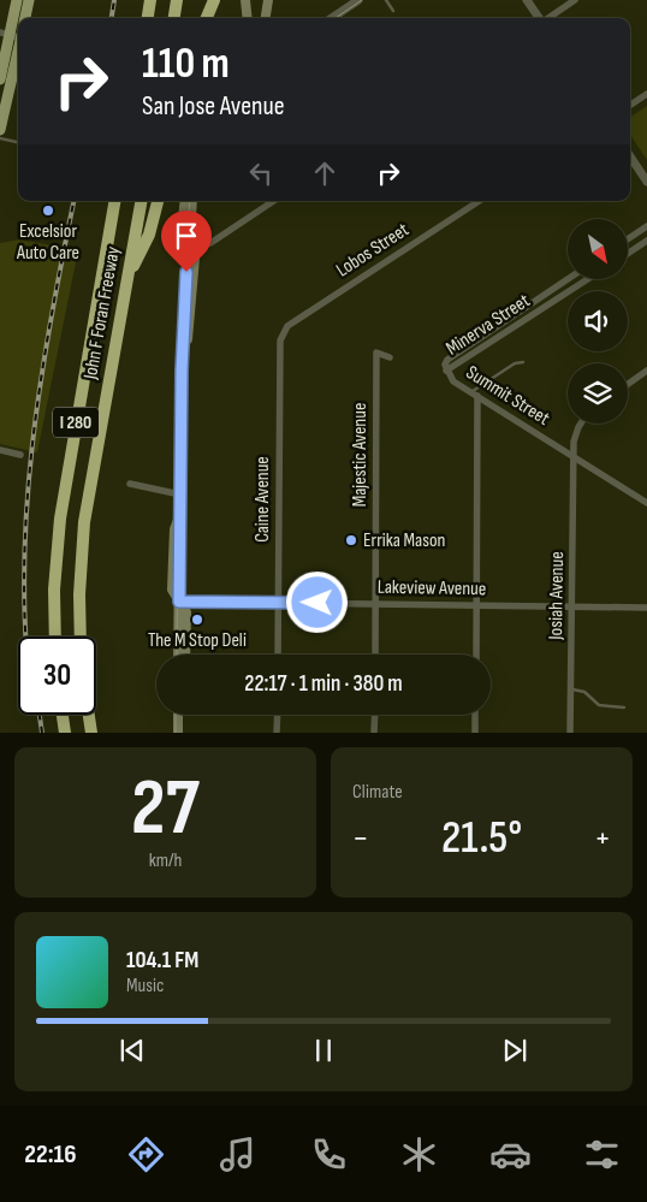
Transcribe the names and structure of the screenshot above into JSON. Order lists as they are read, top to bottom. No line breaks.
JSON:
{"streets":{"highway":["John F Foran Freeway","I 280"],"street":["Lobos Street","Minerva Street","Summit Street","Majestic Avenue","Caine Avenue","Lakeview Avenue","Josiah Avenue"]},"crossings":[["Lobos Street","Caine Avenue"],["Minerva Street","Summit Street"],["Summit Street","Josiah Avenue"],["Majestic Avenue","Lakeview Avenue"],["Caine Avenue","Lakeview Avenue"],["Lakeview Avenue","Josiah Avenue"]],"places":["Excelsior Auto Care","Errika Mason","The M Stop Deli"],"north":"bottom right","page":{"turn":["110 m","San Jose Avenue"],"limit":"30","trip":"22:17 · 1 min · 380 m","tile":[["27","km/h"],"Climate"],"heat":["−","21.5°","+"],"song":["104.1 FM","Music"],"tabs":"22:16"}}
